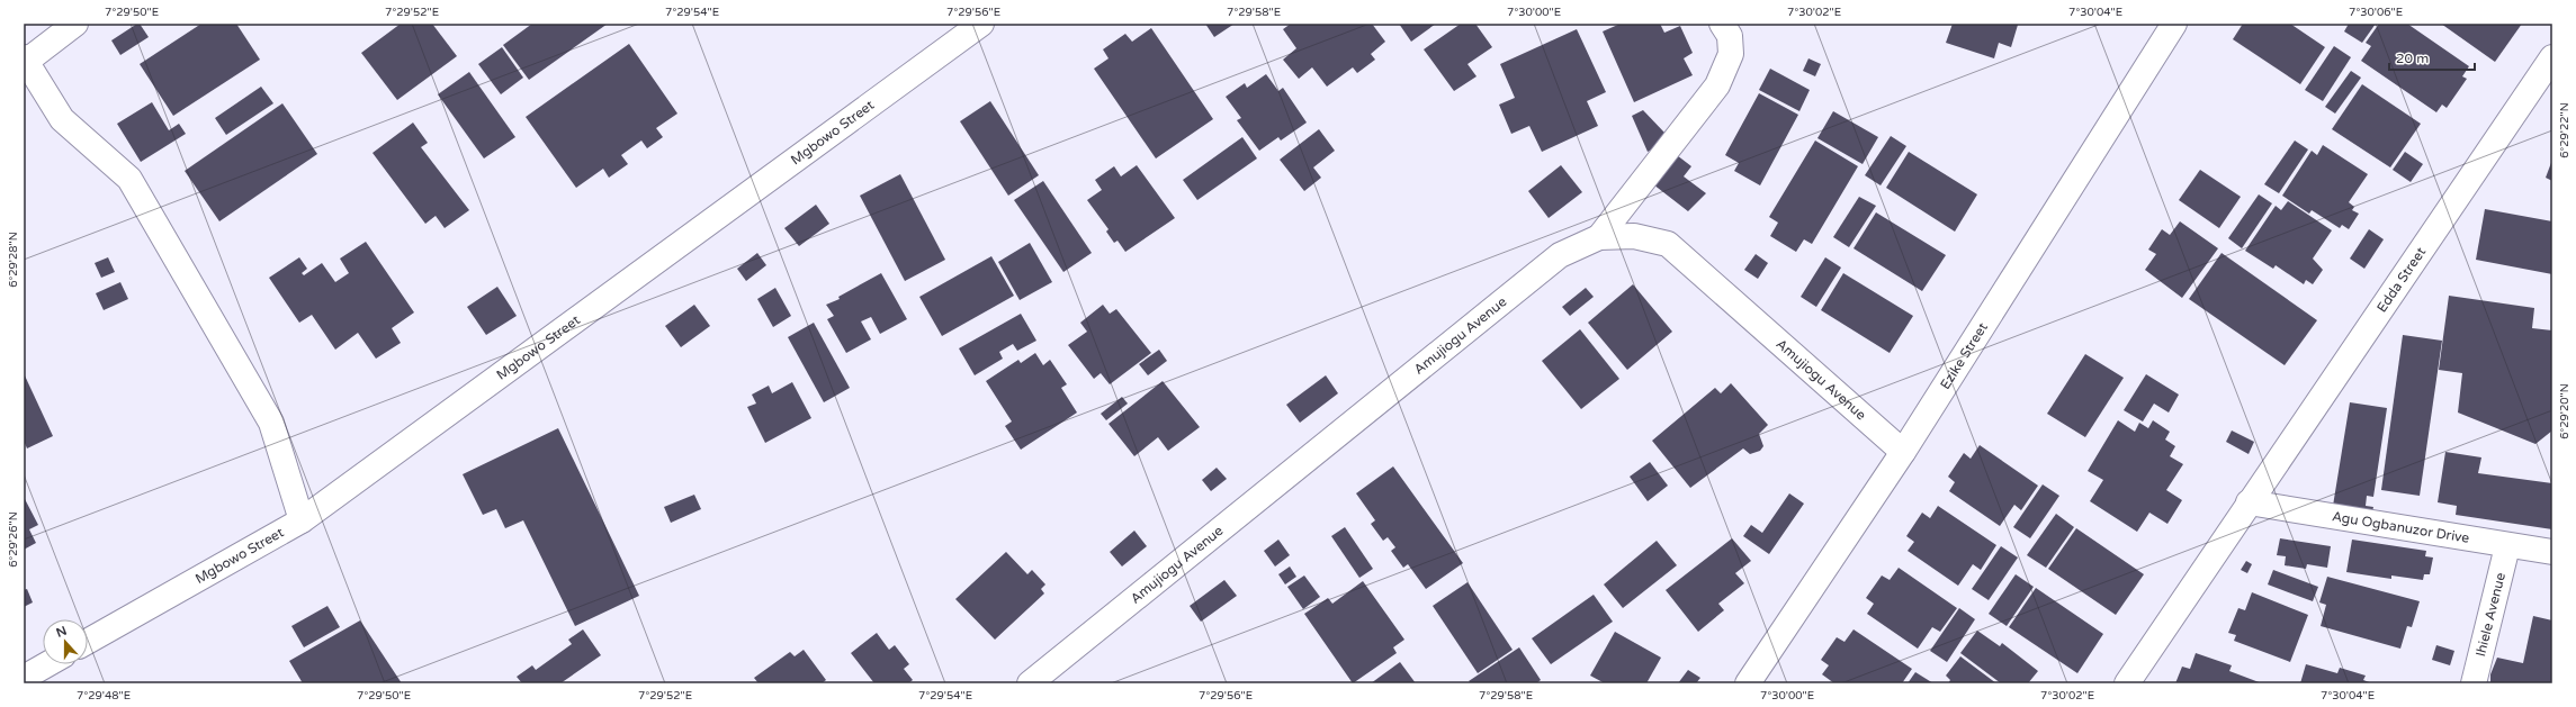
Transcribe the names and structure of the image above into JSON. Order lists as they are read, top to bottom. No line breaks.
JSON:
{"streets":{"street":["Mgbowo Street","Edda Street","Amujiogu Avenue","Ezike Street","Agu Ogbanuzor Drive","Ihiele Avenue"]},"crossings":[["Edda Street","Agu Ogbanuzor Drive"],["Amujiogu Avenue","Ezike Street"],["Agu Ogbanuzor Drive","Ihiele Avenue"]],"scale_bar":"20 m","north":"top","coordinates":["7°29'50\"E","7°29'52\"E","7°29'54\"E","7°29'56\"E","7°29'58\"E","7°30'00\"E","7°30'02\"E","7°30'04\"E","7°30'06\"E","6°29'22\"N","6°29'28\"N","6°29'20\"N","6°29'26\"N","7°29'48\"E"]}
